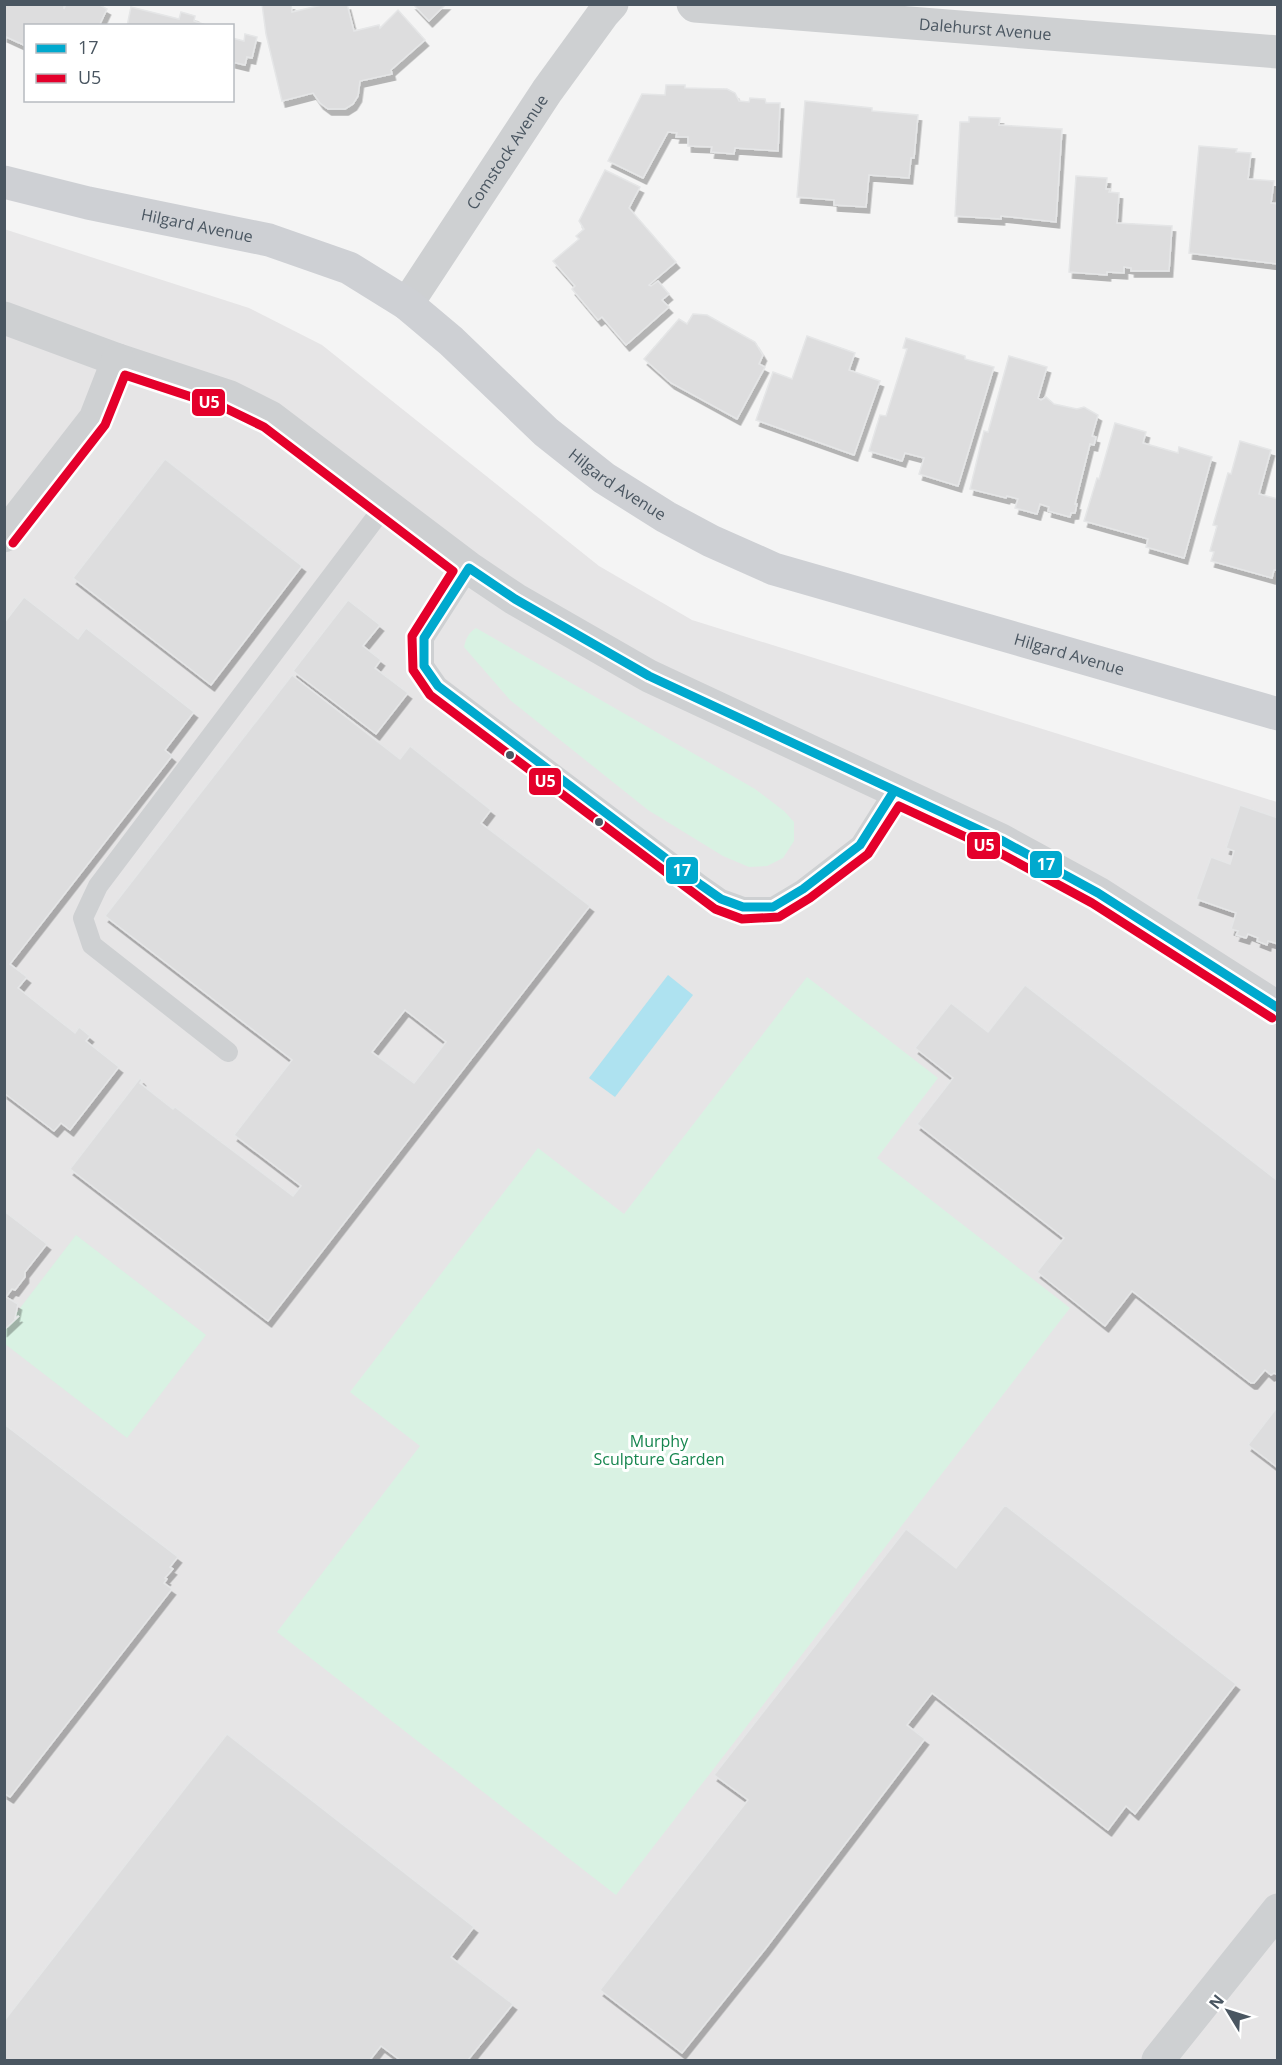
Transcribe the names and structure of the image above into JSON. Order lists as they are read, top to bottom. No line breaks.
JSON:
{"streets":{"street":["Dalehurst Avenue","Comstock Avenue","Hilgard Avenue"]},"crossings":[["Comstock Avenue","Hilgard Avenue"]],"parks":["Murphy Sculpture Garden"],"lines":["transit line U5","transit line 17"],"legend":["17","U5"],"north":"top left"}
